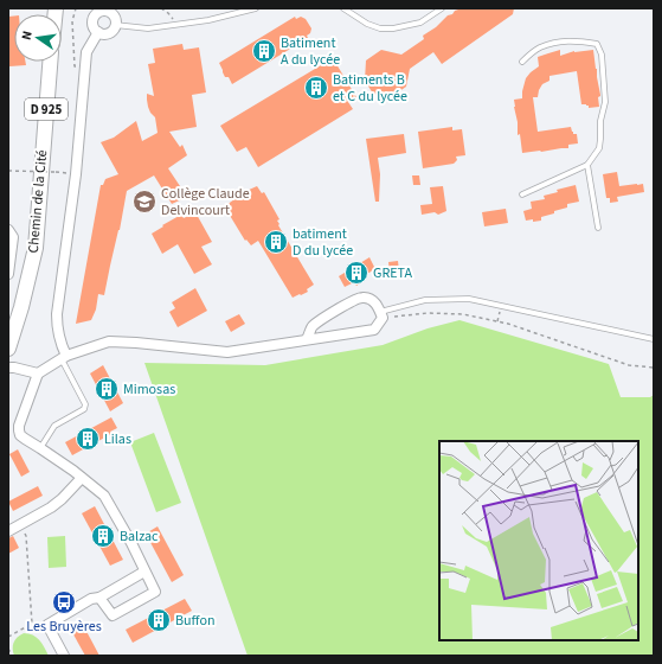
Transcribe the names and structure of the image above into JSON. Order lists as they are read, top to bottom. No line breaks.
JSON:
{"streets":{"main road":["D 925","Chemin de la Cité"]},"places":{"building":["Batiment A du lycée","Batiments B et C du lycée","batiment D du lycée","GRETA","Mimosas","Lilas","Balzac","Buffon"],"school or university":["Collège Claude Delvincourt"],"bus stop":["Les Bruyères"]},"north":"left"}
